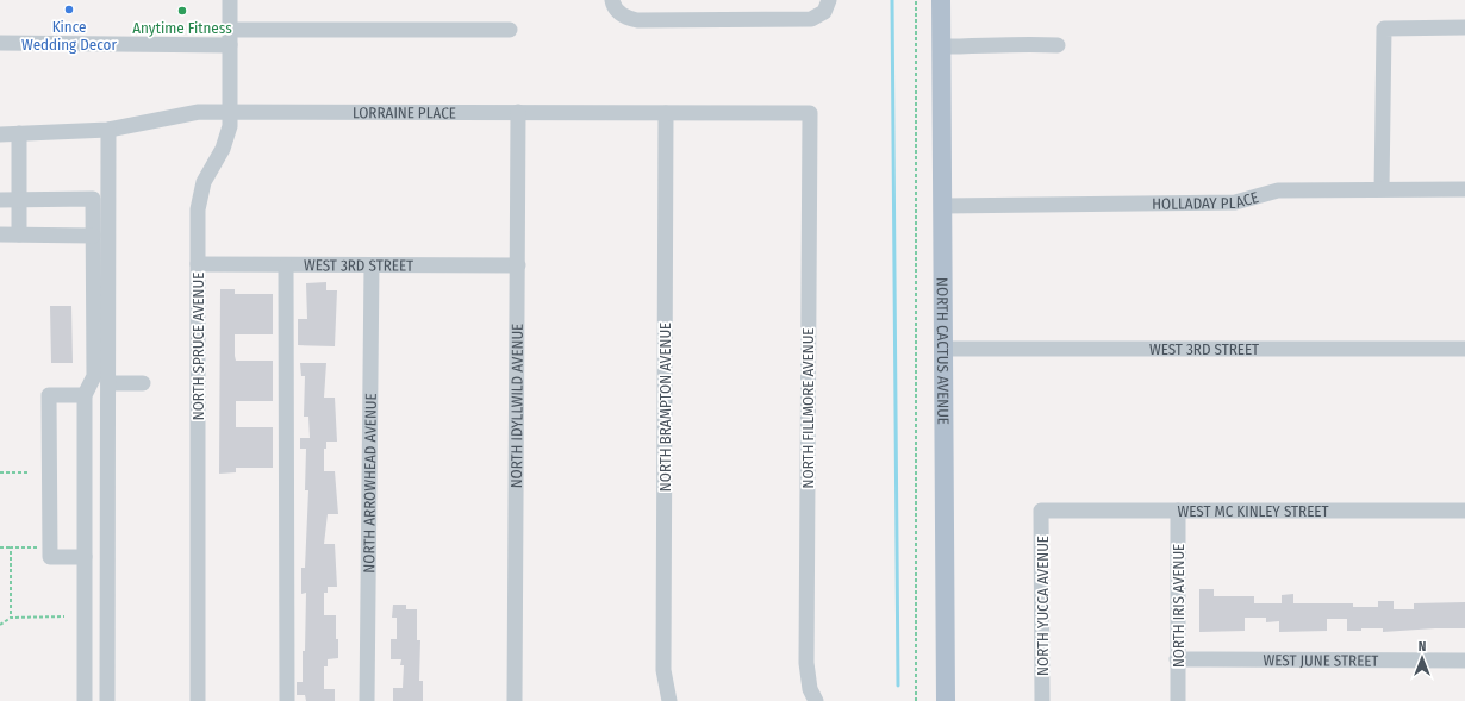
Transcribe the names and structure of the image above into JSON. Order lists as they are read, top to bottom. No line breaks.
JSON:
{"streets":{"main road":["NORTH CACTUS AVENUE"],"street":["LORRAINE PLACE","HOLLADAY PLACE","WEST 3RD STREET","NORTH SPRUCE AVENUE","NORTH IDYLLWILD AVENUE","NORTH BRAMPTON AVENUE","NORTH FILLMORE AVENUE","NORTH ARROWHEAD AVENUE","WEST MC KINLEY STREET","NORTH YUCCA AVENUE","NORTH IRIS AVENUE","WEST JUNE STREET"]},"crossings":[["LORRAINE PLACE","NORTH SPRUCE AVENUE"],["LORRAINE PLACE","NORTH IDYLLWILD AVENUE"],["LORRAINE PLACE","NORTH BRAMPTON AVENUE"],["LORRAINE PLACE","NORTH FILLMORE AVENUE"],["HOLLADAY PLACE","NORTH CACTUS AVENUE"],["WEST 3RD STREET","NORTH SPRUCE AVENUE"],["WEST 3RD STREET","NORTH CACTUS AVENUE"],["WEST 3RD STREET","NORTH IDYLLWILD AVENUE"],["WEST 3RD STREET","NORTH ARROWHEAD AVENUE"],["WEST MC KINLEY STREET","NORTH YUCCA AVENUE"],["WEST MC KINLEY STREET","NORTH IRIS AVENUE"],["NORTH IRIS AVENUE","WEST JUNE STREET"]],"places":["Kince Wedding Decor","Anytime Fitness"],"north":"top"}
